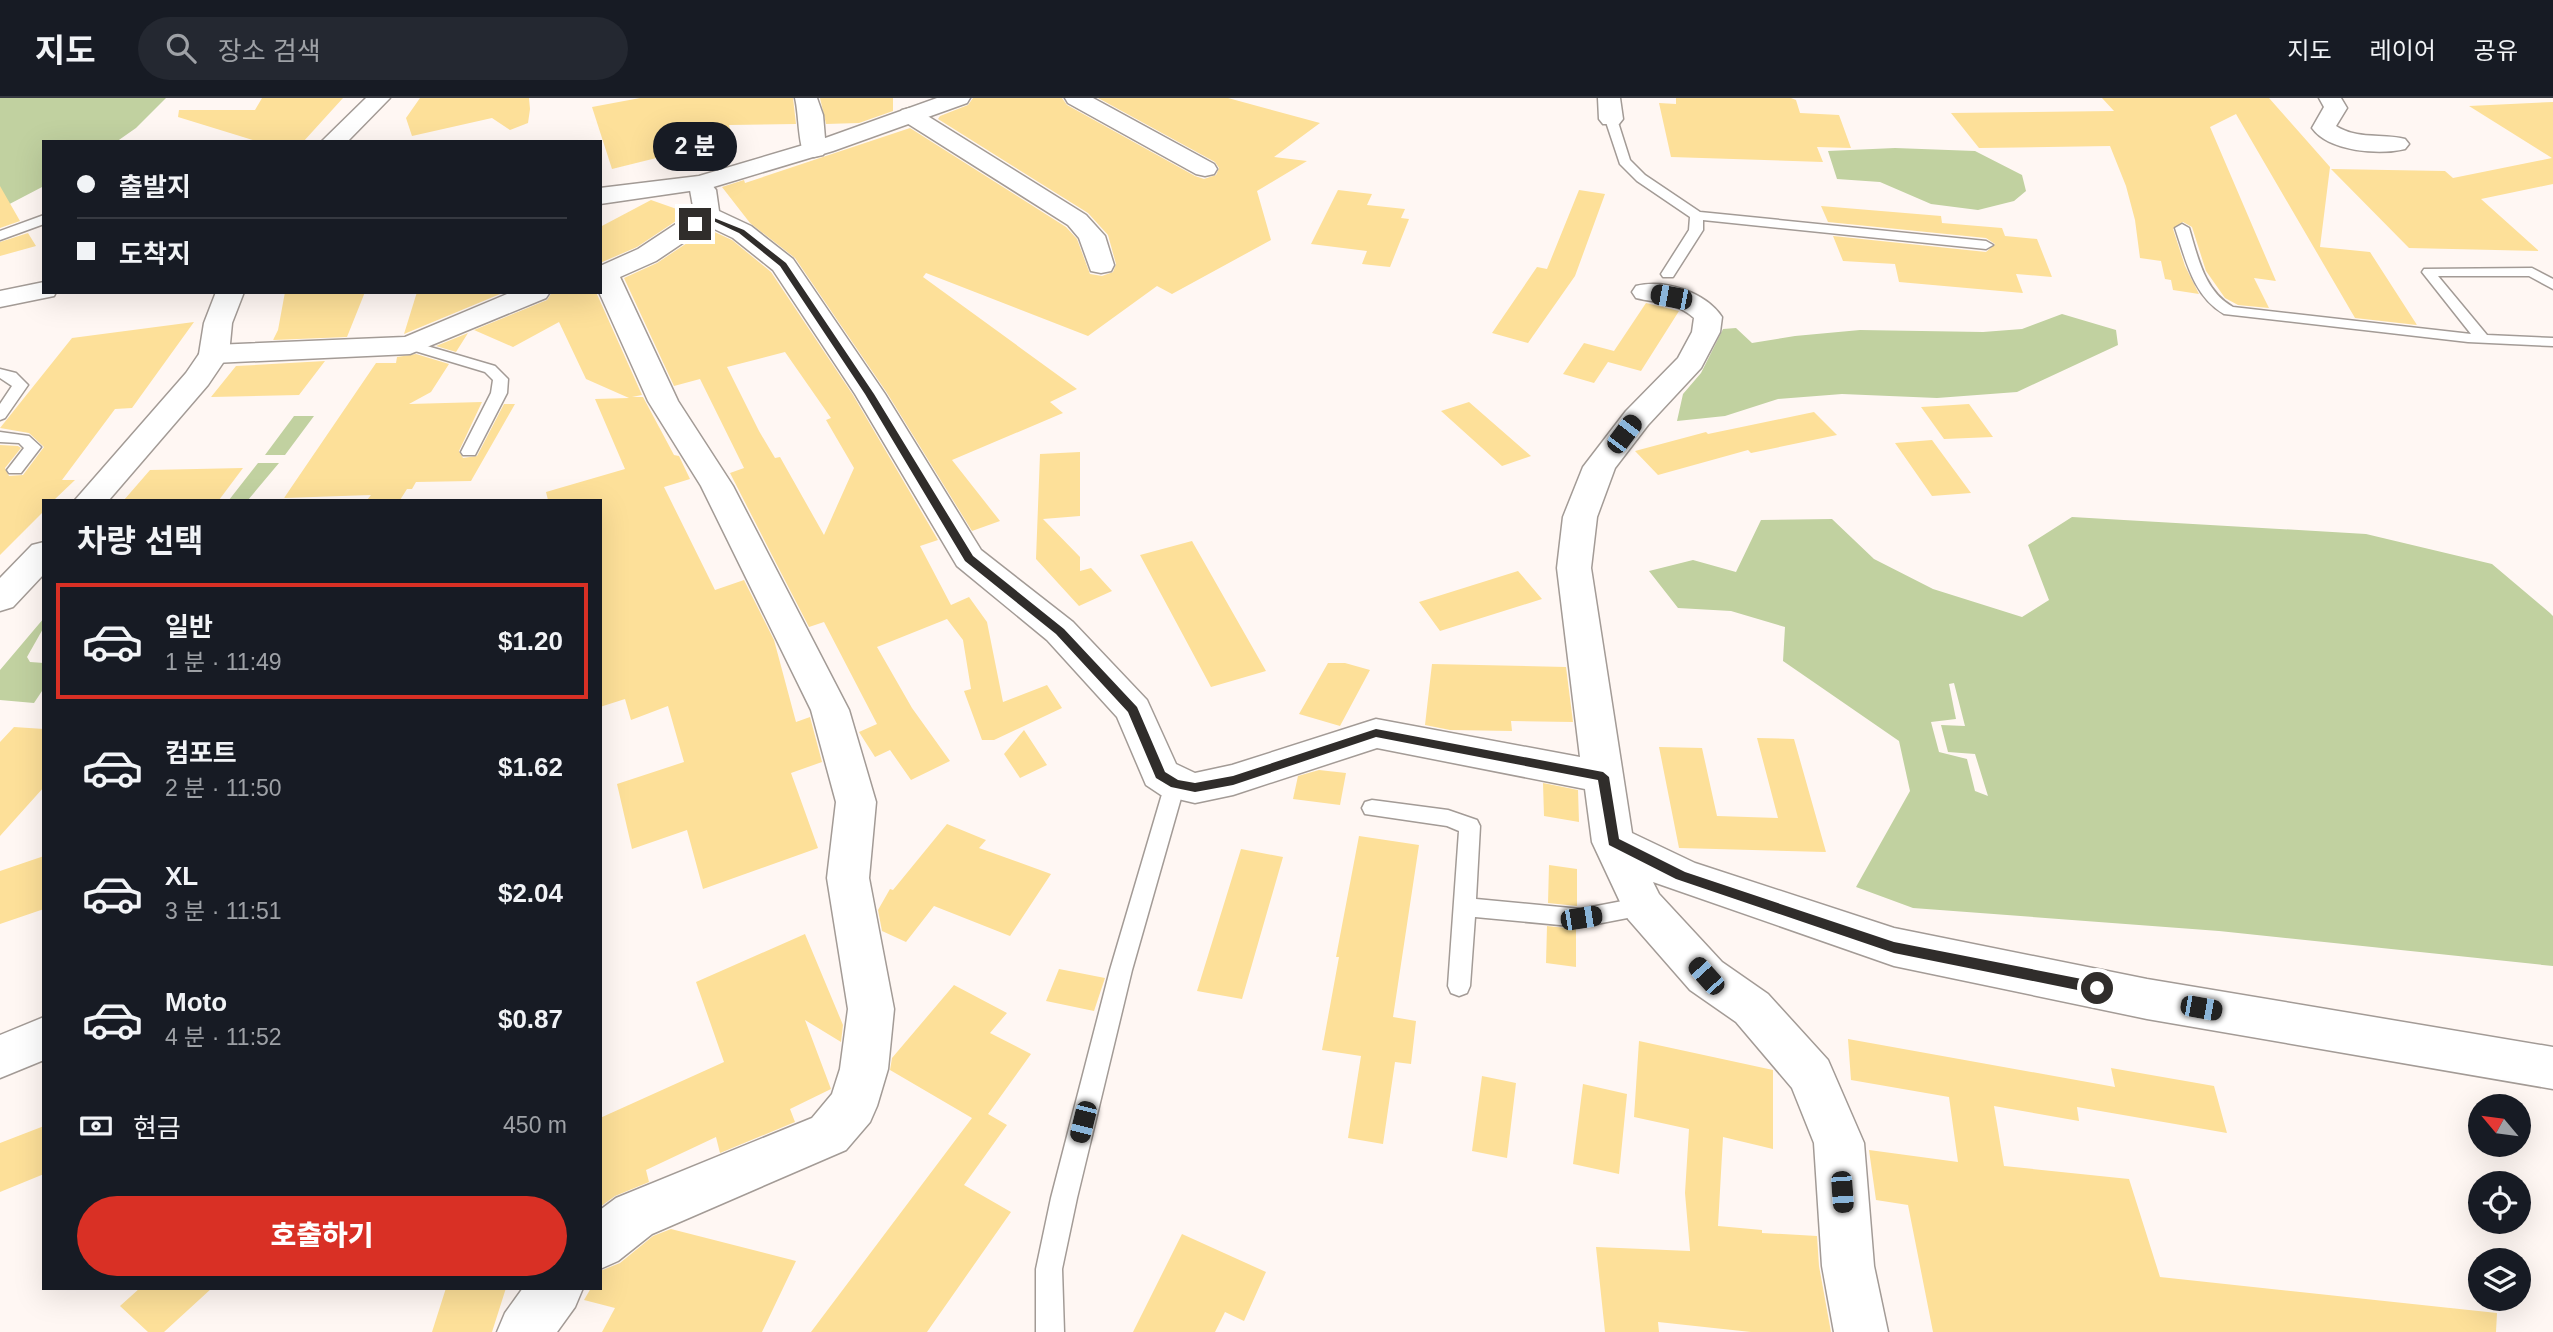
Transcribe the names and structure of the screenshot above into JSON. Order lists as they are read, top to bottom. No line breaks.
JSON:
{"north":"top left","page":{"header":"지도","search":"장소 검색","nav":["지도","레이어","공유"],"bubble":"2 분","banner":["출발지","도착지"],"heading":"차량 선택","list":[{"name":"일반","note":"1 분 · 11:49","value":"$1.20"},{"name":"컴포트","note":"2 분 · 11:50","value":"$1.62"},{"name":"XL","note":"3 분 · 11:51","value":"$2.04"},{"name":"Moto","note":"4 분 · 11:52","value":"$0.87"}],"pay":["현금","450 m"],"buttons":"호출하기"}}
